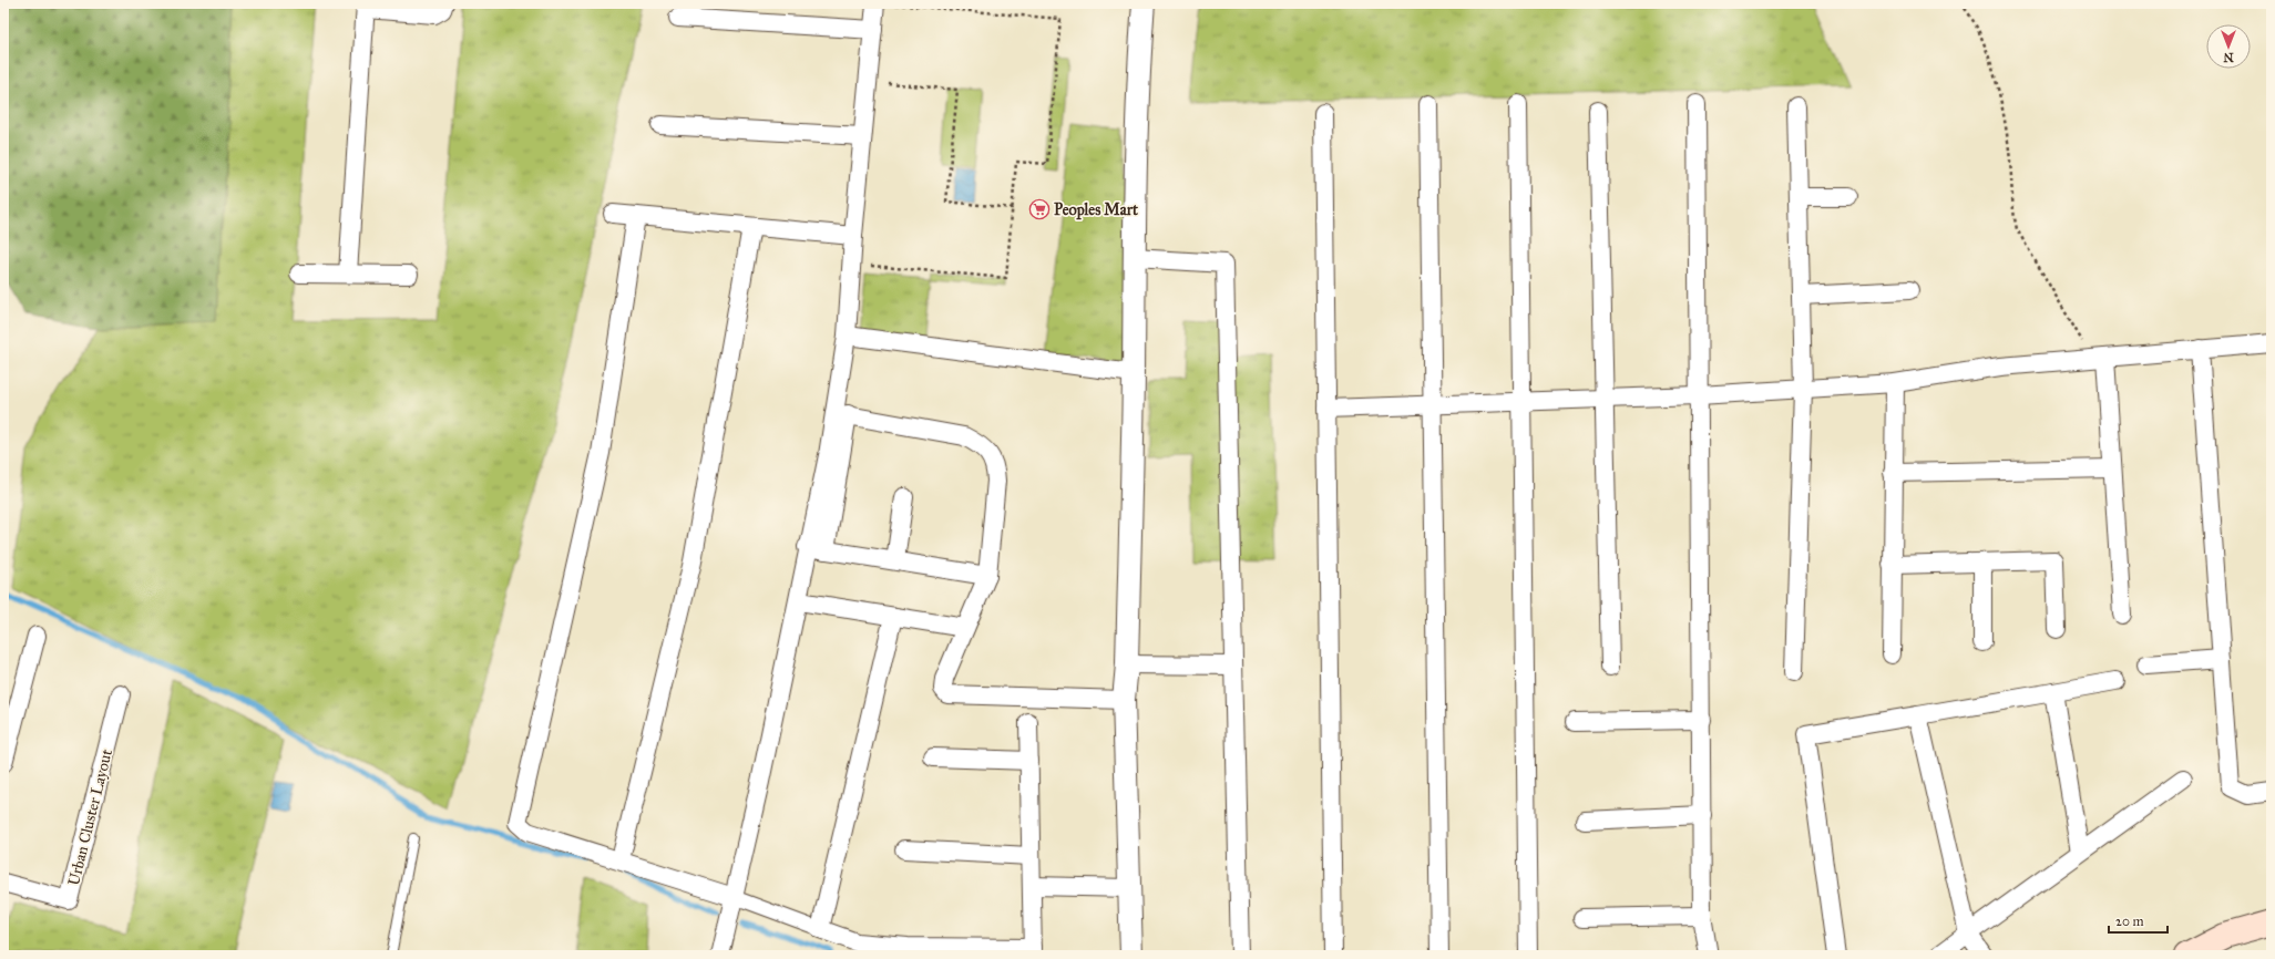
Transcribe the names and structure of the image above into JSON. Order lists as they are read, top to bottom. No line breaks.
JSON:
{"streets":{"street":["Urban Cluster Layout"]},"places":{"supermarket":["Peoples Mart"]},"scale_bar":"20 m","north":"bottom"}
